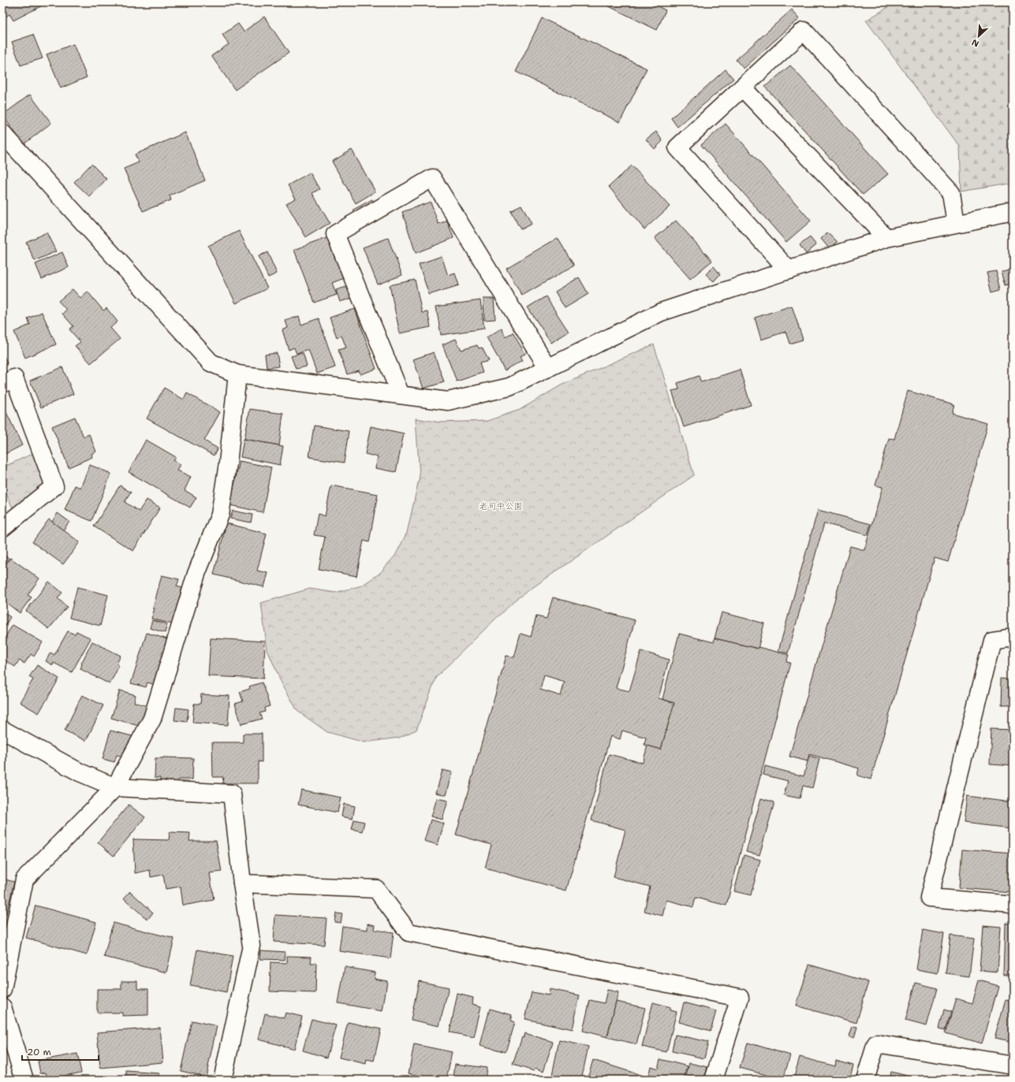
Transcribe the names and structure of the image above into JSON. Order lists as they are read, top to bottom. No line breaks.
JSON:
{"parks":["老司中公園"],"scale_bar":"20 m","north":"bottom left"}
